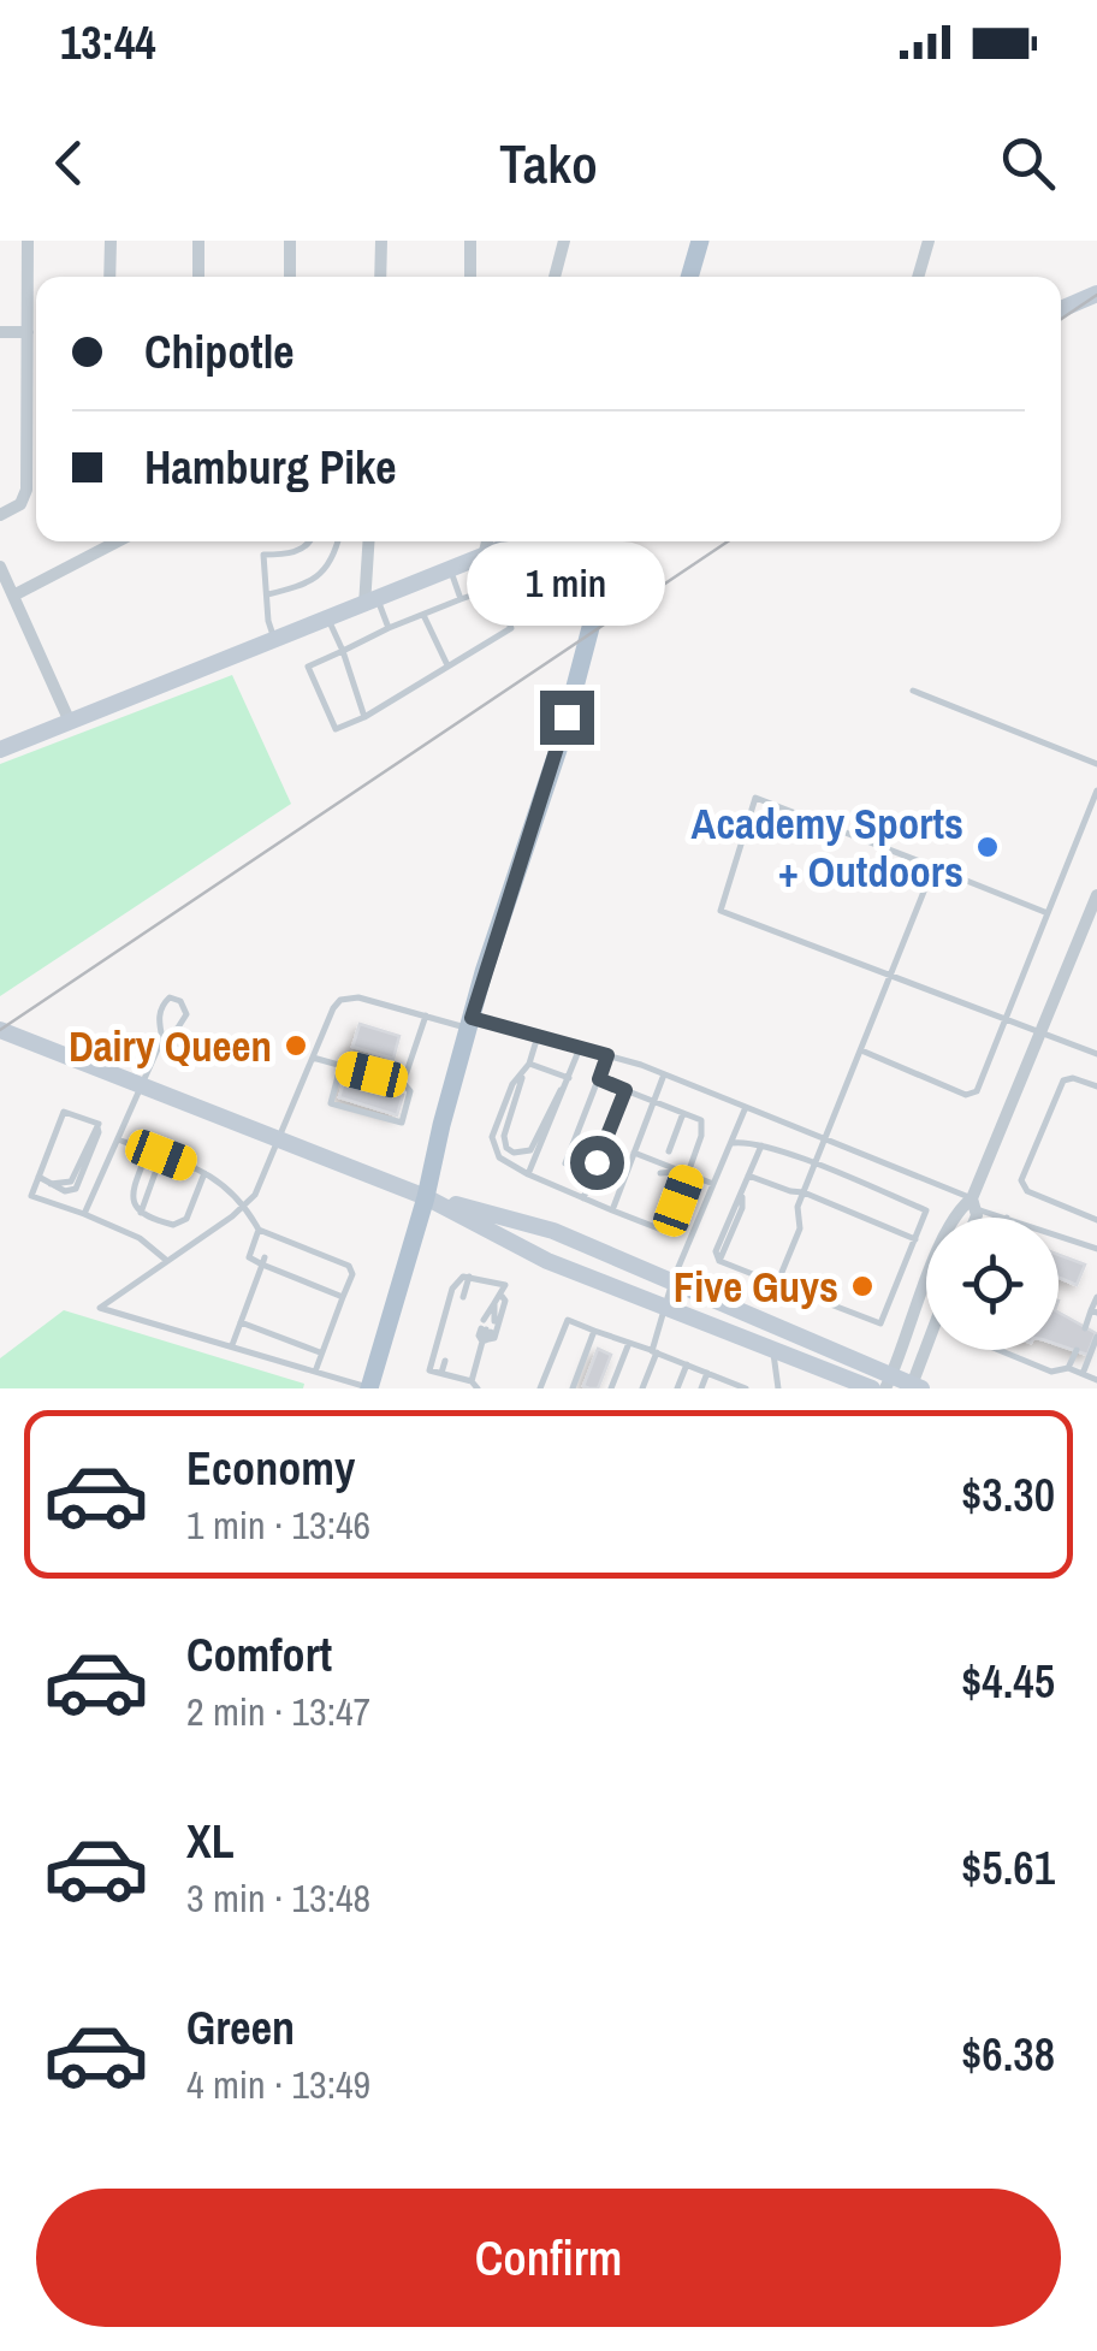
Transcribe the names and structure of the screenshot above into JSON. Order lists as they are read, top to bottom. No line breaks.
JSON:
{"places":["Academy Sports + Outdoors","Dairy Queen","Five Guys"],"page":{"status":"13:44","header":"Tako","banner":["Chipotle","Hamburg Pike"],"bubble":"1 min","list":[{"name":"Economy","note":"1 min · 13:46","value":"$3.30"},{"name":"Comfort","note":"2 min · 13:47","value":"$4.45"},{"name":"XL","note":"3 min · 13:48","value":"$5.61"},{"name":"Green","note":"4 min · 13:49","value":"$6.38"}],"buttons":"Confirm"}}
